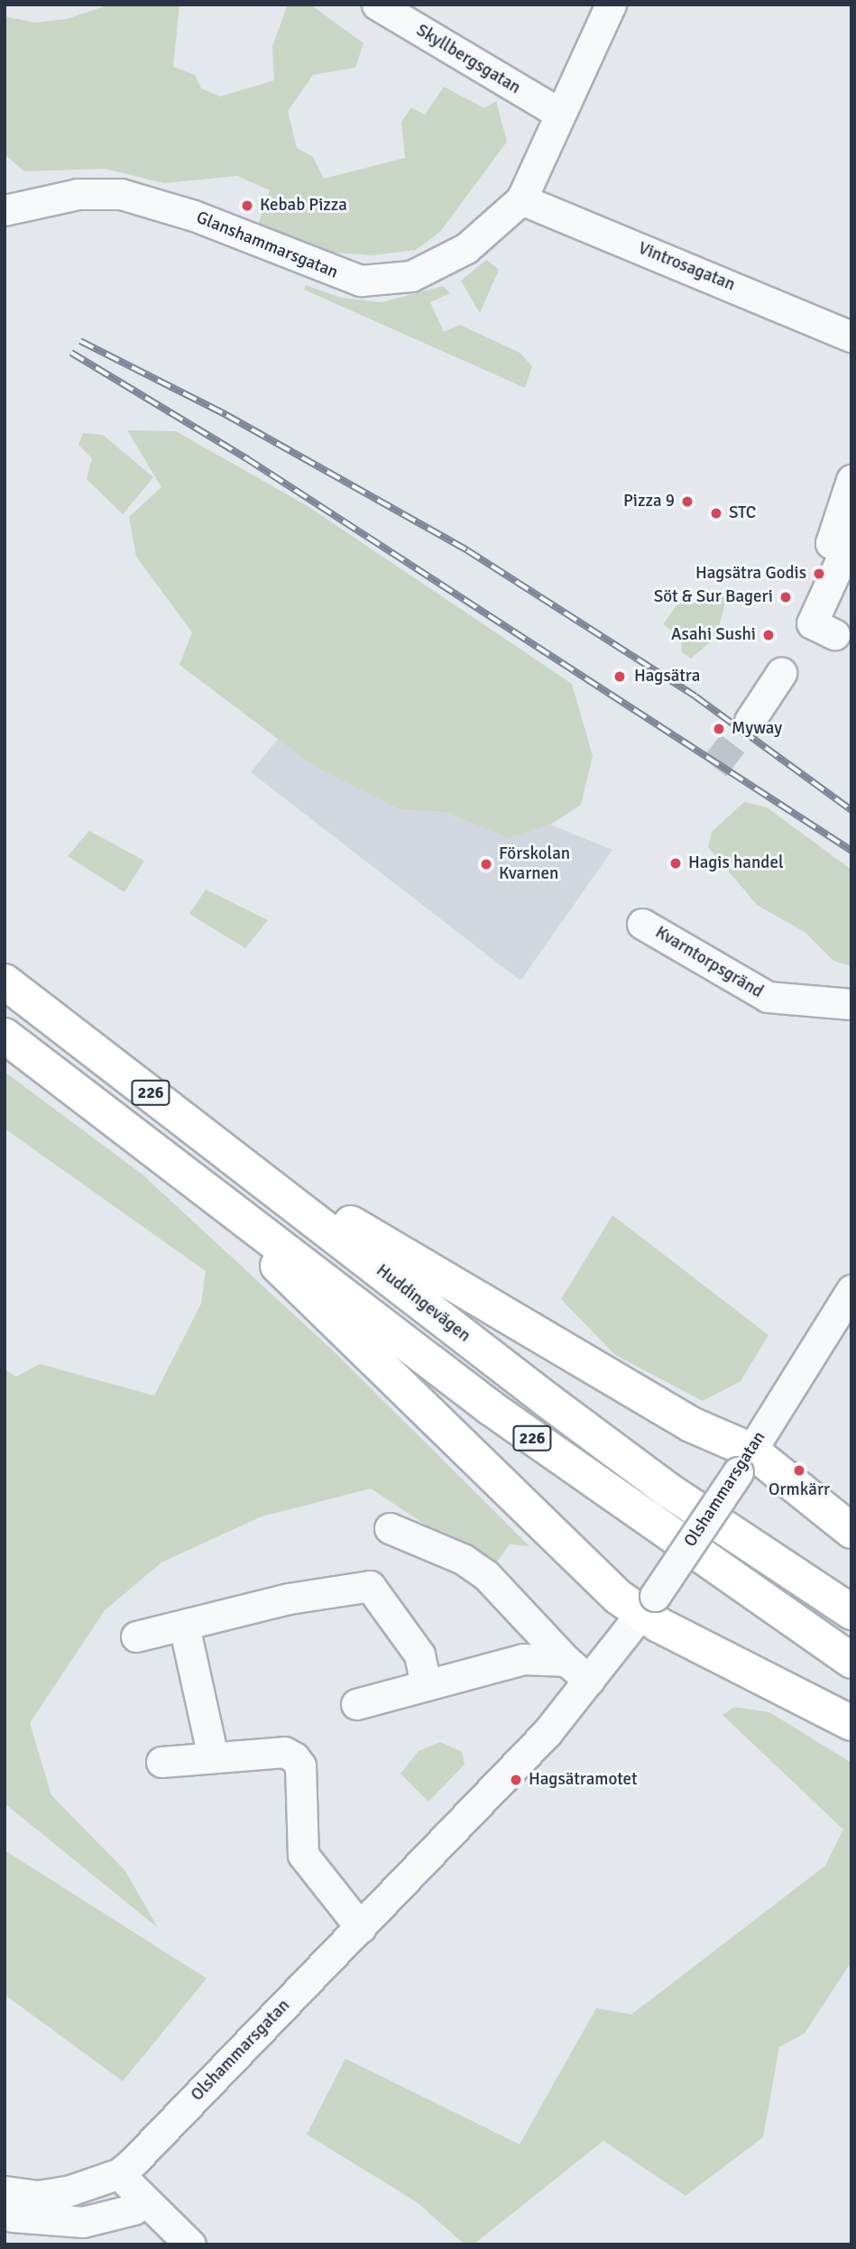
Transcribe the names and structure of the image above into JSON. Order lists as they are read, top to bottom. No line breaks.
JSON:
{"streets":{"main road":["226","Huddingevägen"],"street":["Skyllbergsgatan","Glanshammarsgatan","Vintrosagatan","Kvarntorpsgränd","Olshammarsgatan"]},"crossings":[["Skyllbergsgatan","Glanshammarsgatan"],["Glanshammarsgatan","Vintrosagatan"]],"places":["Kebab Pizza","Pizza 9","STC","Hagsätra Godis","Söt & Sur Bageri","Asahi Sushi","Hagsätra","Myway","Hagis handel","Förskolan Kvarnen","Ormkärr","Hagsätramotet"]}
